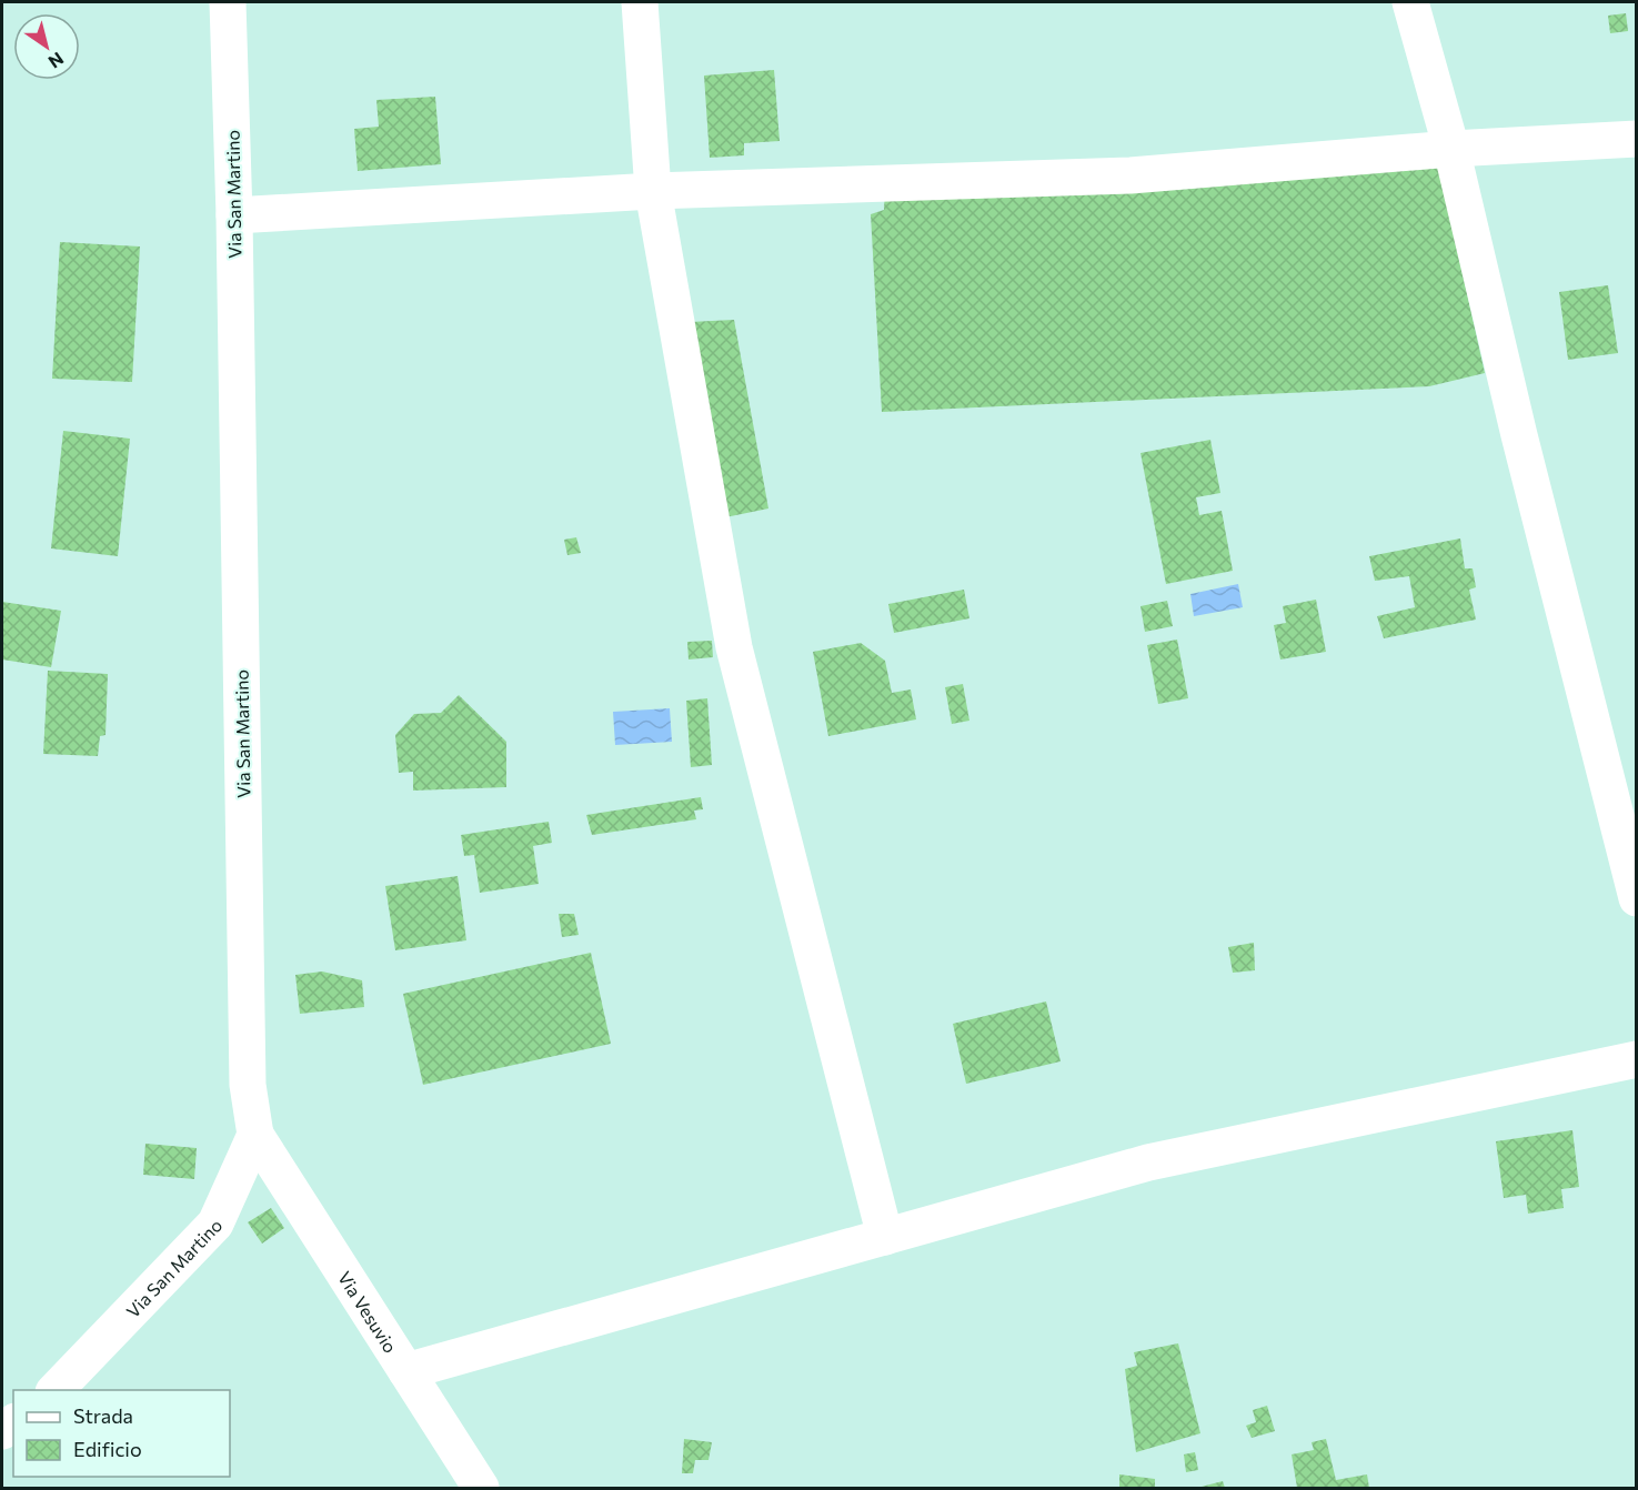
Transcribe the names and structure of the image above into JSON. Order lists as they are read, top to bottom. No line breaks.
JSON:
{"streets":{"street":["Via San Martino","Via Vesuvio"]},"crossings":[["Via San Martino","Via Vesuvio"]],"legend":["Strada","Edificio"],"north":"bottom right"}
